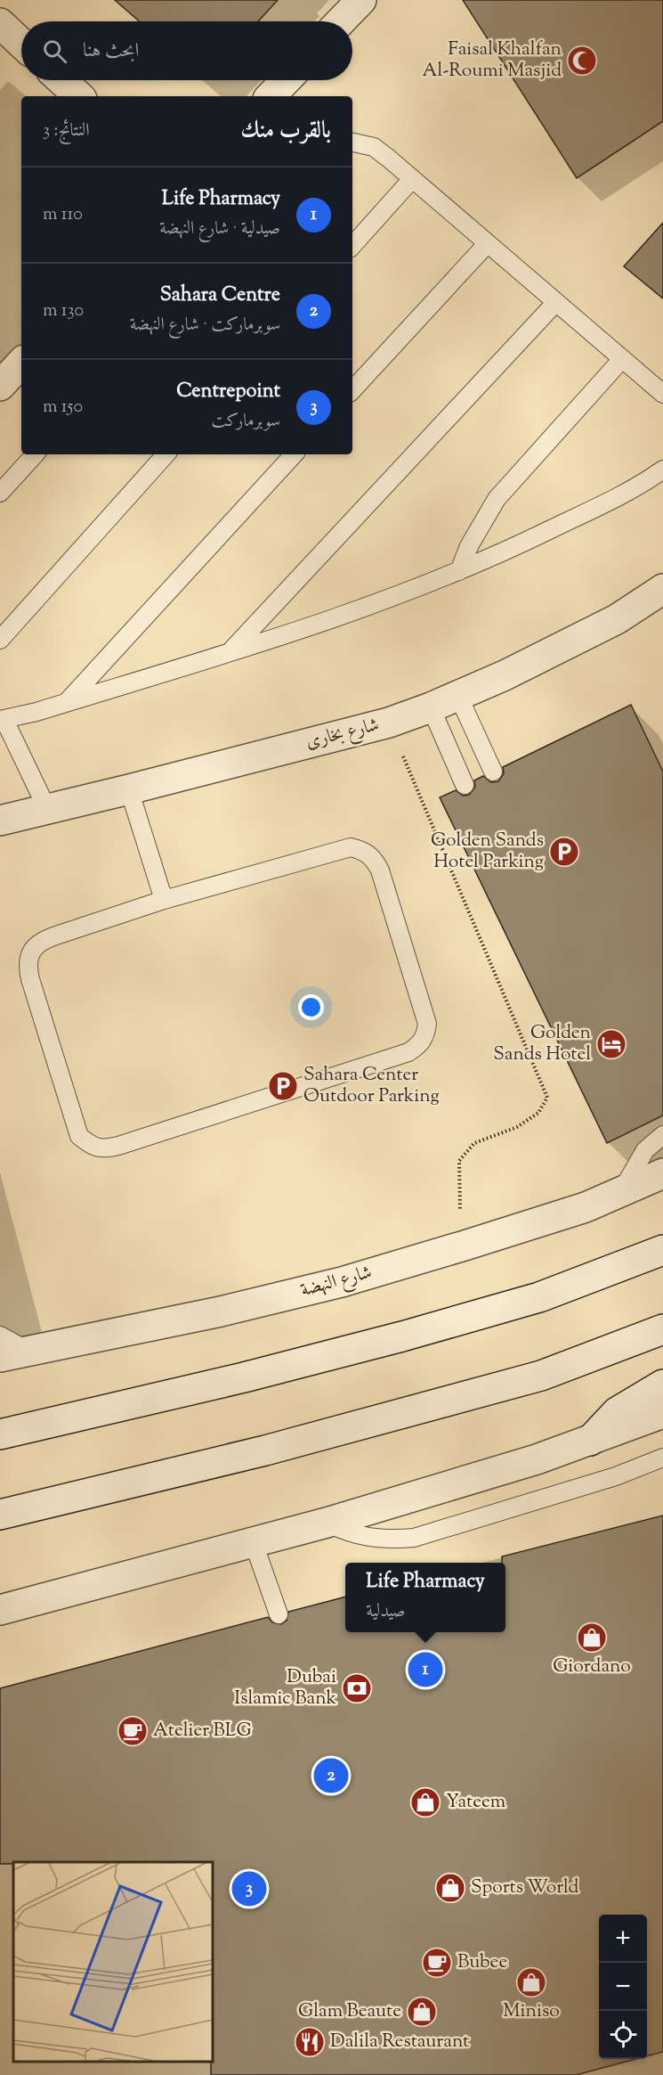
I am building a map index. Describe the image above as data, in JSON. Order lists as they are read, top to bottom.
{
  "streets": {
    "street": ["شارع بخارى", "شارع النهضة"]
  },
  "places": {
    "mosque": ["Faisal Khalfan Al-Roumi Masjid"],
    "parking": ["Golden Sands Hotel Parking", "Sahara Center Outdoor Parking"],
    "hotel": ["Golden Sands Hotel"],
    "shop": [
      "Giordano",
      "Yateem",
      "Sports World",
      "Miniso",
      "Glam Beaute"
    ],
    "bank": ["Dubai Islamic Bank"],
    "cafe": ["Atelier BLG", "Bubee"],
    "restaurant": ["Dalila Restaurant"]
  },
  "page": {
    "search": "ابحث هنا",
    "heading": ["بالقرب منك", "النتائج: 3"],
    "list": [
      {
        "mark": "1",
        "name": "Life Pharmacy",
        "note": "صيدلية · شارع النهضة",
        "value": "110 m"
      },
      {
        "mark": "2",
        "name": "Sahara Centre",
        "note": "سوبرماركت · شارع النهضة",
        "value": "130 m"
      },
      {
        "mark": "3",
        "name": "Centrepoint",
        "note": "سوبرماركت",
        "value": "150 m"
      }
    ],
    "popup": ["Life Pharmacy", "صيدلية"],
    "pins": ["1", "2", "3"],
    "map_buttons": ["+", "−"]
  }
}
